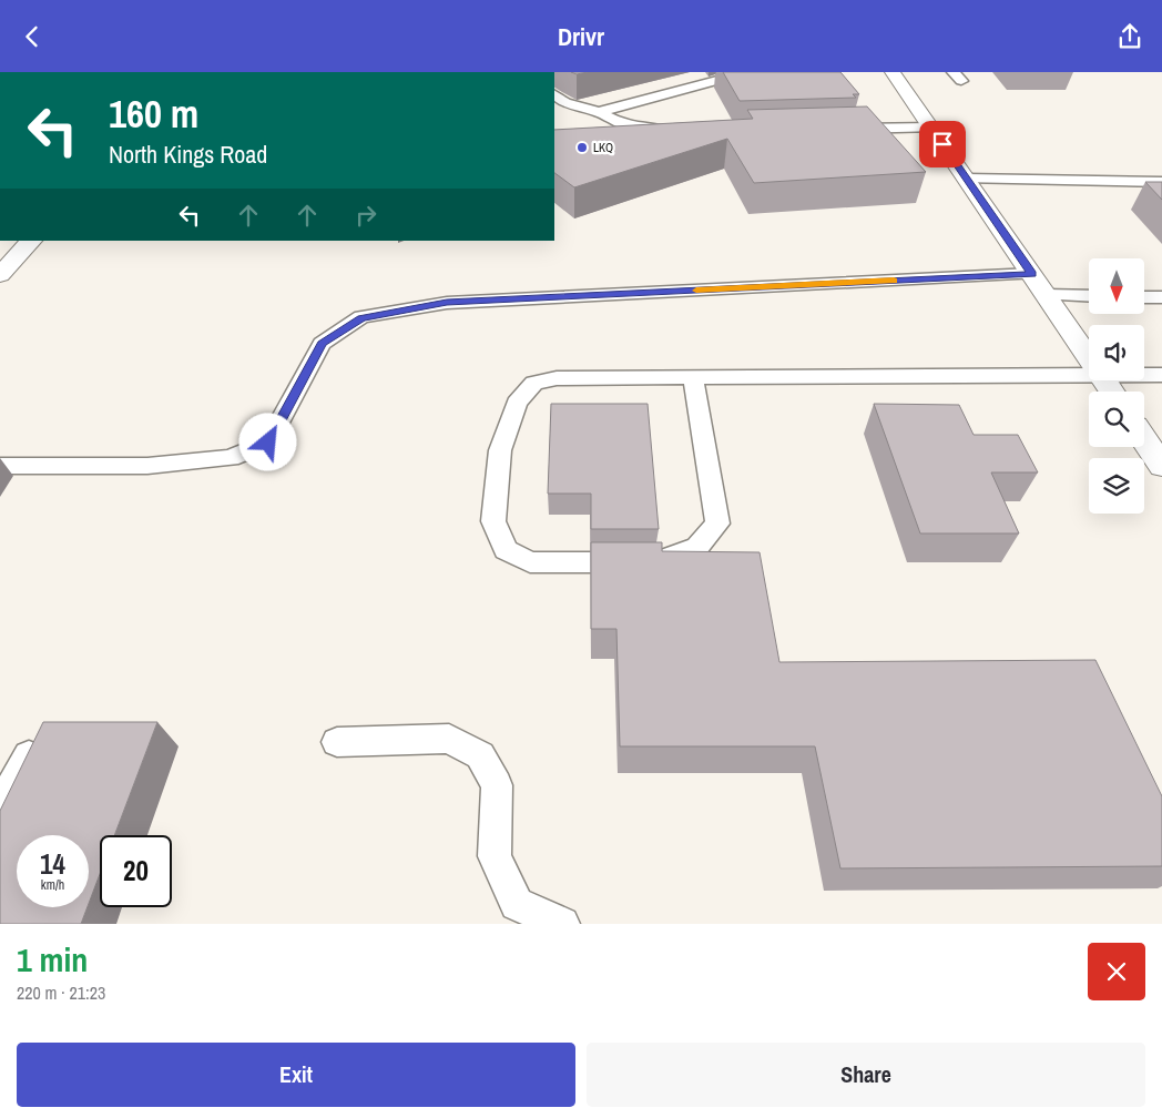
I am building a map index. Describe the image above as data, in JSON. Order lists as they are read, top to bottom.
{
  "places": ["LKQ"],
  "north": "bottom",
  "page": {
    "header": "Drivr",
    "turn": ["160 m", "North Kings Road"],
    "speed": "14 km/h",
    "limit": "20",
    "heading": ["1 min", "220 m · 21:23"],
    "buttons": ["Exit", "Share"]
  }
}
